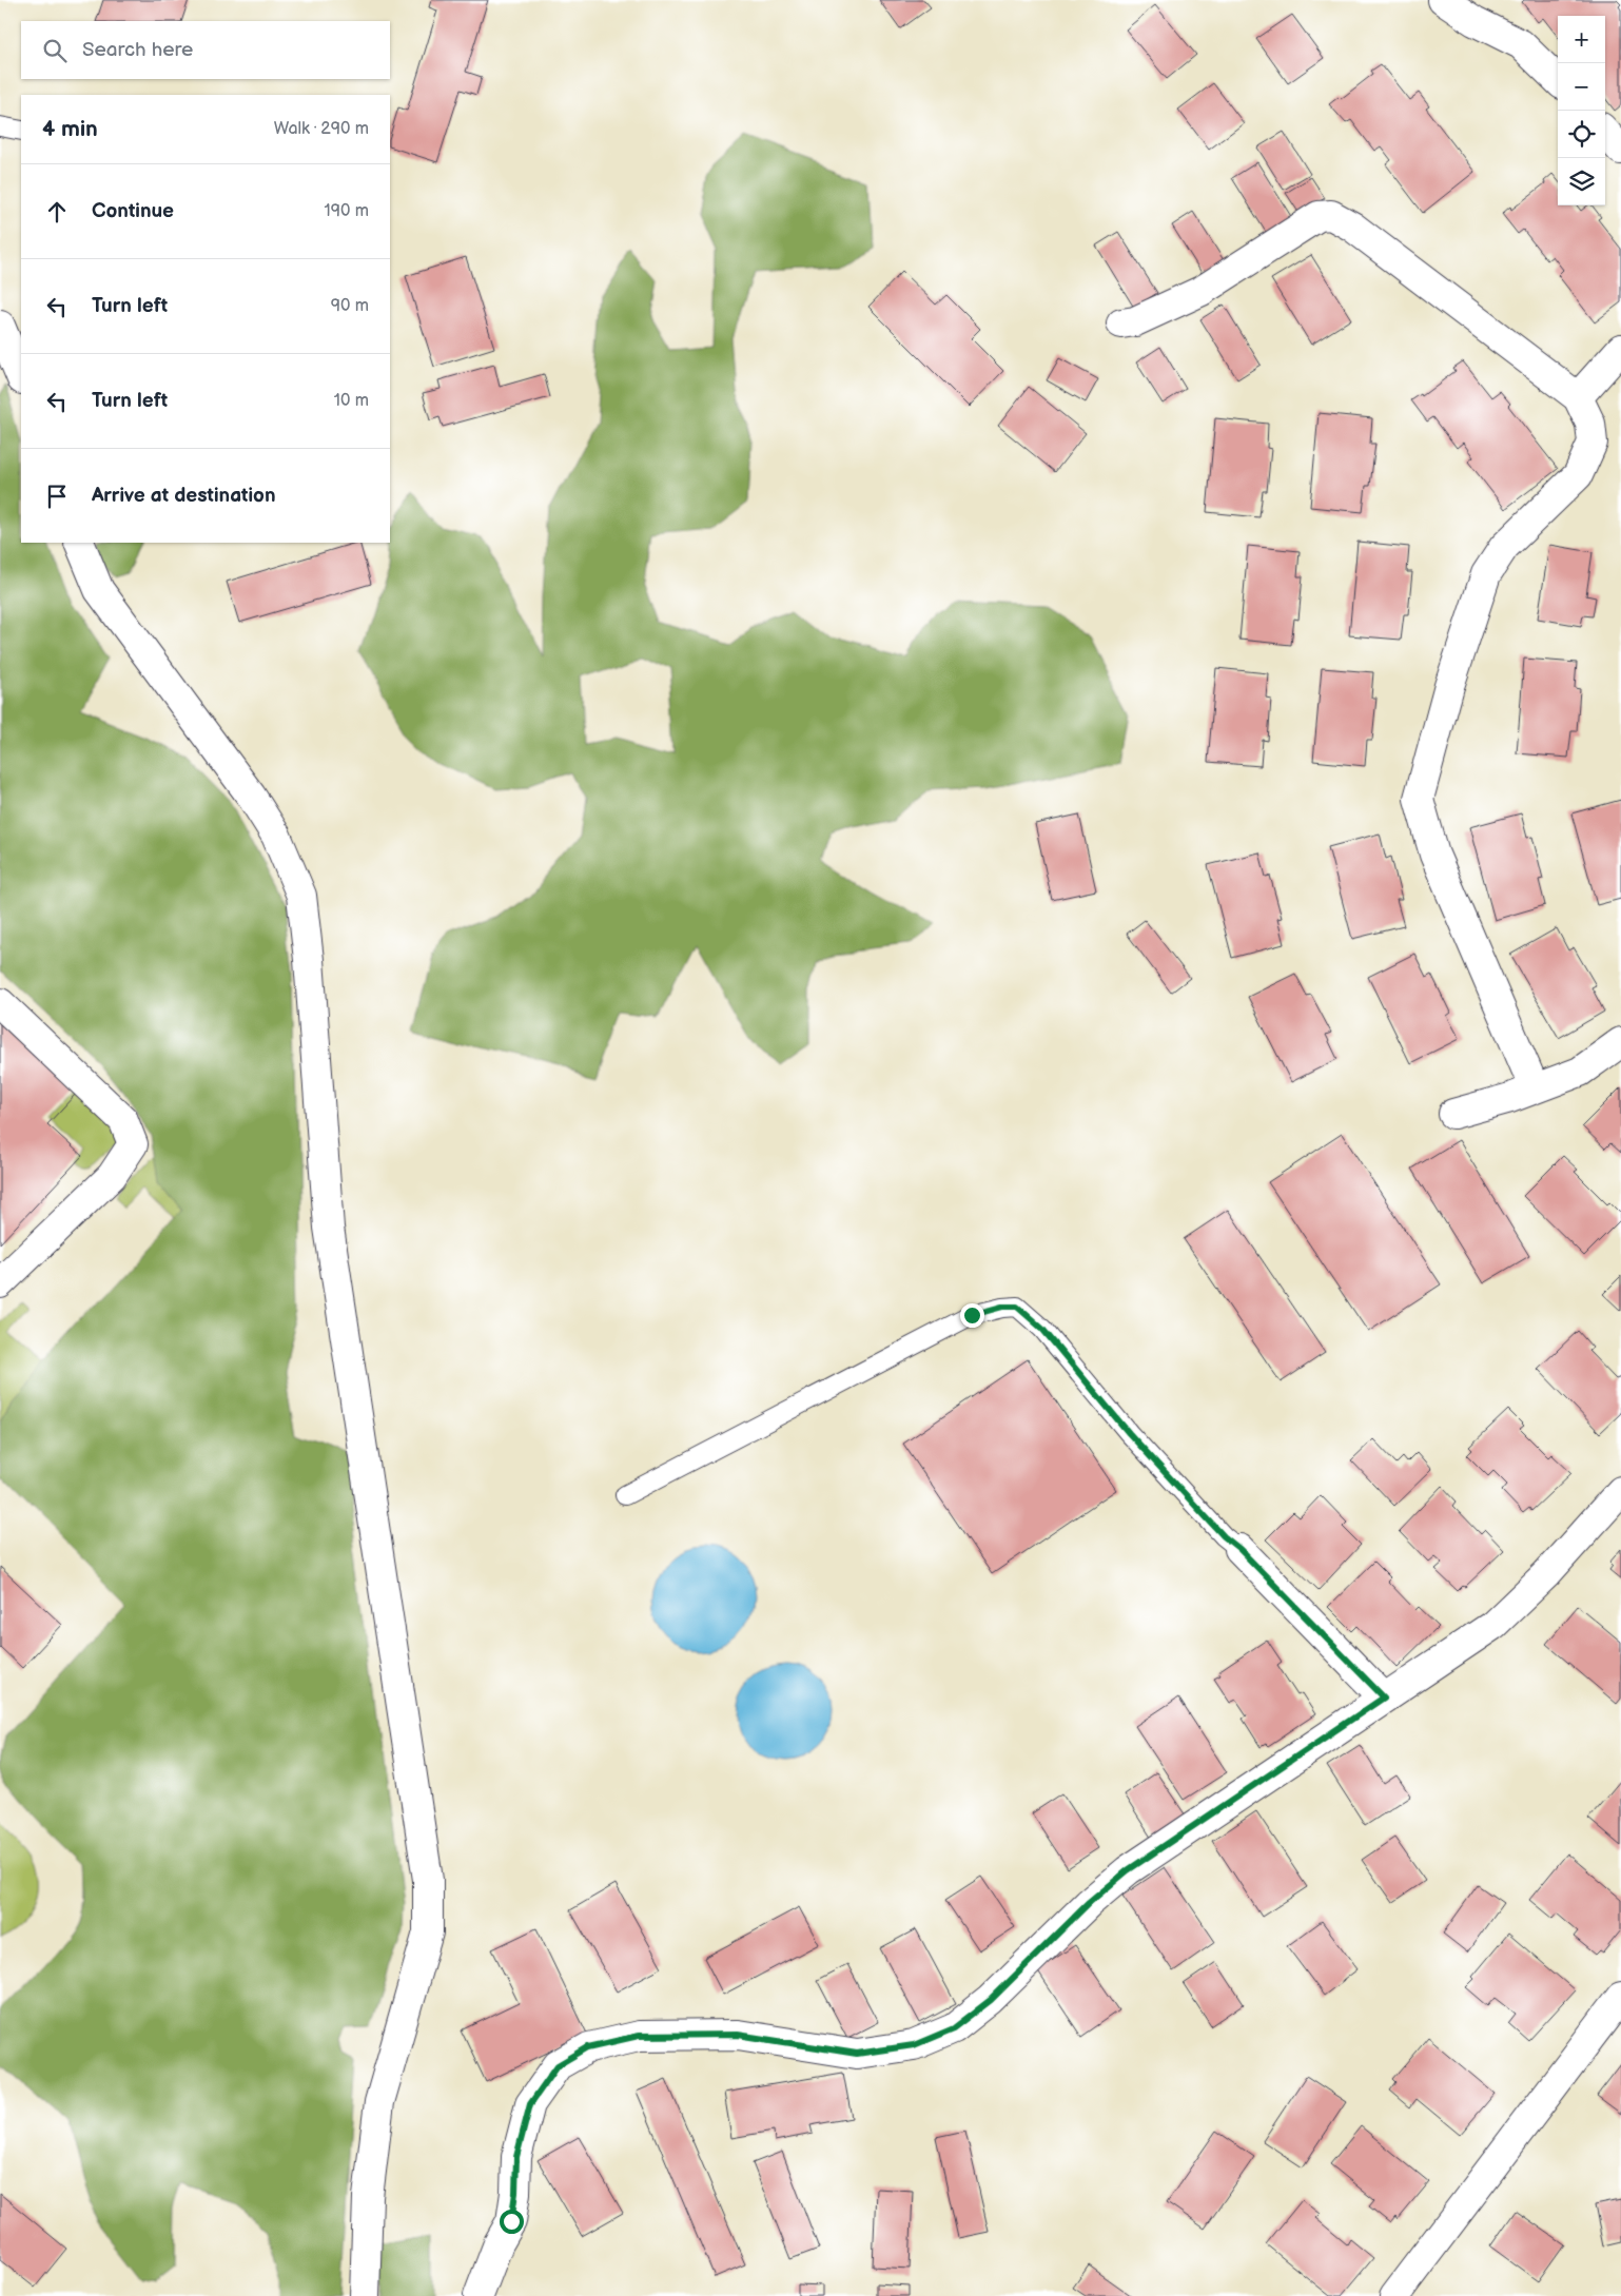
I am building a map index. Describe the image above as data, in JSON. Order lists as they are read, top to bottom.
{
  "page": {
    "map_buttons": ["+", "−"],
    "search": "Search here",
    "heading": ["4 min", "Walk · 290 m"],
    "list": [
      ["Continue", "190 m"],
      ["Turn left", "90 m"],
      ["Turn left", "10 m"],
      "Arrive at destination"
    ]
  }
}
